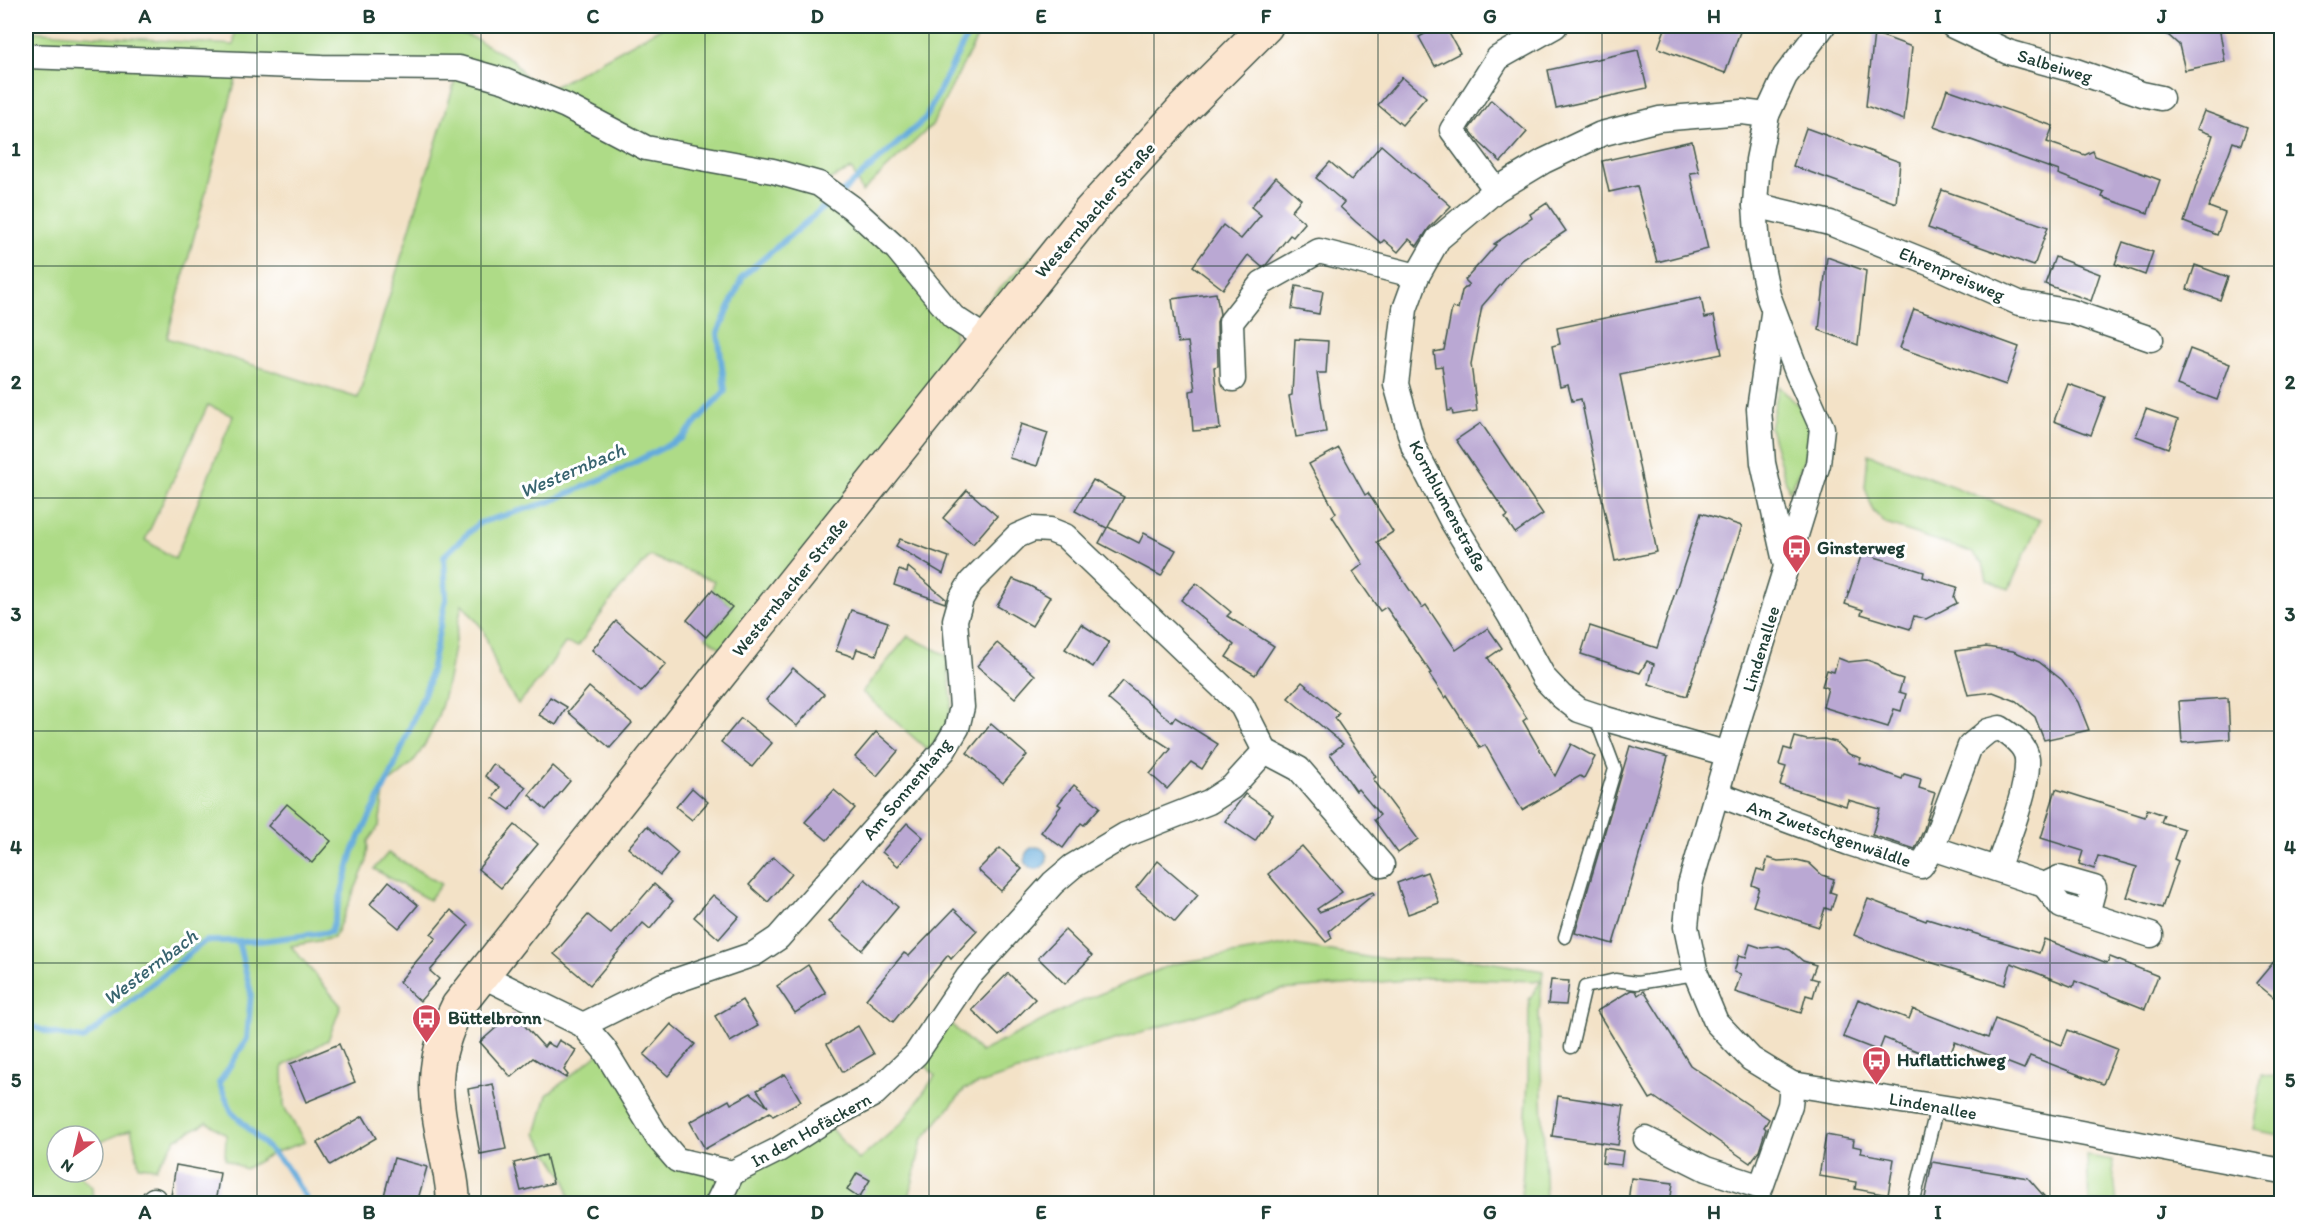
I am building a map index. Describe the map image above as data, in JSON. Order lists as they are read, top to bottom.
{
  "streets": {
    "street": [
      "Salbeiweg",
      "Westernbacher Straße",
      "Ehrenpreisweg",
      "Kornblumenstraße",
      "Lindenallee",
      "Am Sonnenhang",
      "Am Zwetschgenwäldle",
      "In den Hofäckern"
    ]
  },
  "crossings": [
    ["Westernbacher Straße", "In den Hofäckern"],
    ["Ehrenpreisweg", "Lindenallee"],
    ["Kornblumenstraße", "Lindenallee"],
    ["Lindenallee", "Am Zwetschgenwäldle"],
    ["Am Sonnenhang", "In den Hofäckern"]
  ],
  "water": ["Westernbach"],
  "places": {
    "bus stop": ["Ginsterweg", "Büttelbronn", "Huflattichweg"]
  },
  "north": "bottom left",
  "grid": {
    "columns": [
      "A",
      "B",
      "C",
      "D",
      "E",
      "F",
      "G",
      "H",
      "I",
      "J"
    ],
    "rows": [
      "1",
      "2",
      "3",
      "4",
      "5"
    ]
  }
}
